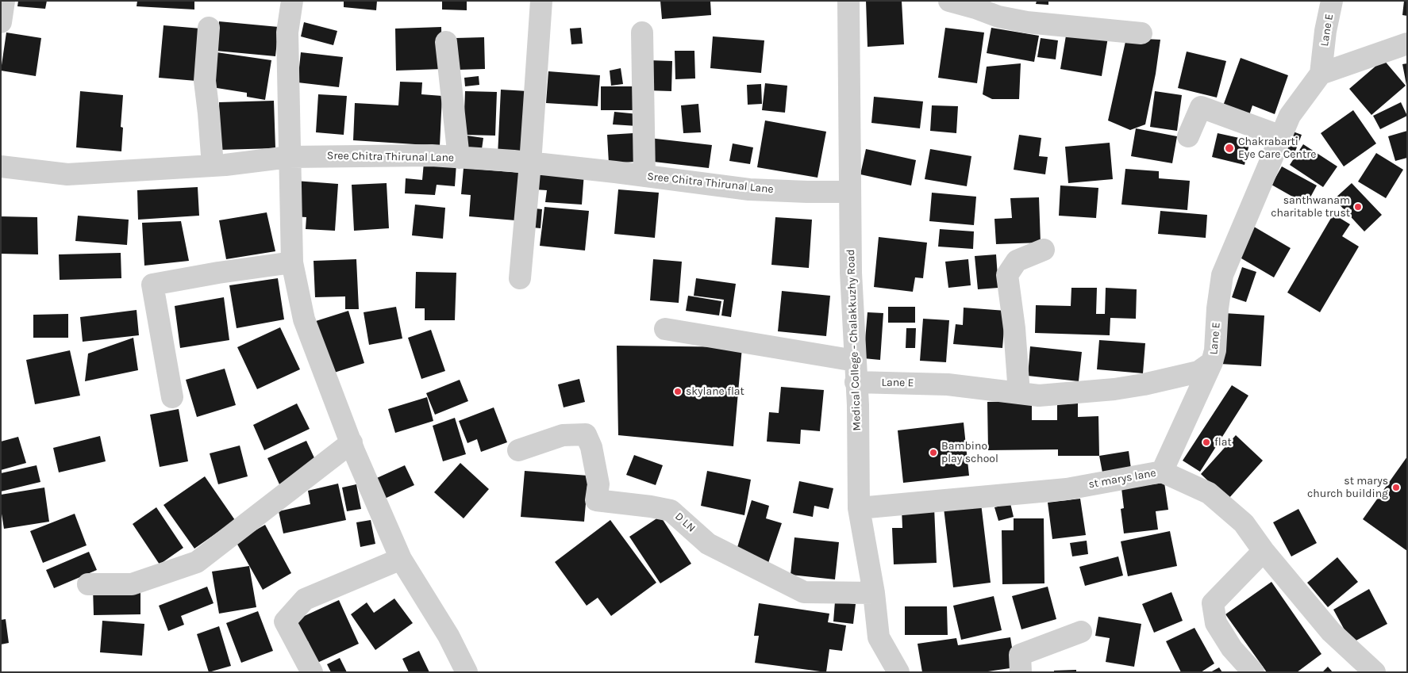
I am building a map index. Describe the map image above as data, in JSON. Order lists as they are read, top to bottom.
{
  "streets": {
    "street": [
      "Lane E",
      "Sree Chitra Thirunal Lane",
      "Medical College - Chalakkuzhy Road",
      "st marys lane",
      "D LN"
    ]
  },
  "crossings": [
    ["Lane E", "Medical College - Chalakkuzhy Road"],
    ["Sree Chitra Thirunal Lane", "Medical College - Chalakkuzhy Road"],
    ["Medical College - Chalakkuzhy Road", "st marys lane"],
    ["Medical College - Chalakkuzhy Road", "D LN"]
  ],
  "places": [
    "Chakrabarti Eye Care Centre",
    "santhwanam charitable trust",
    "skylane flat",
    "flat",
    "Bambino play school",
    "st marys church building"
  ]
}
